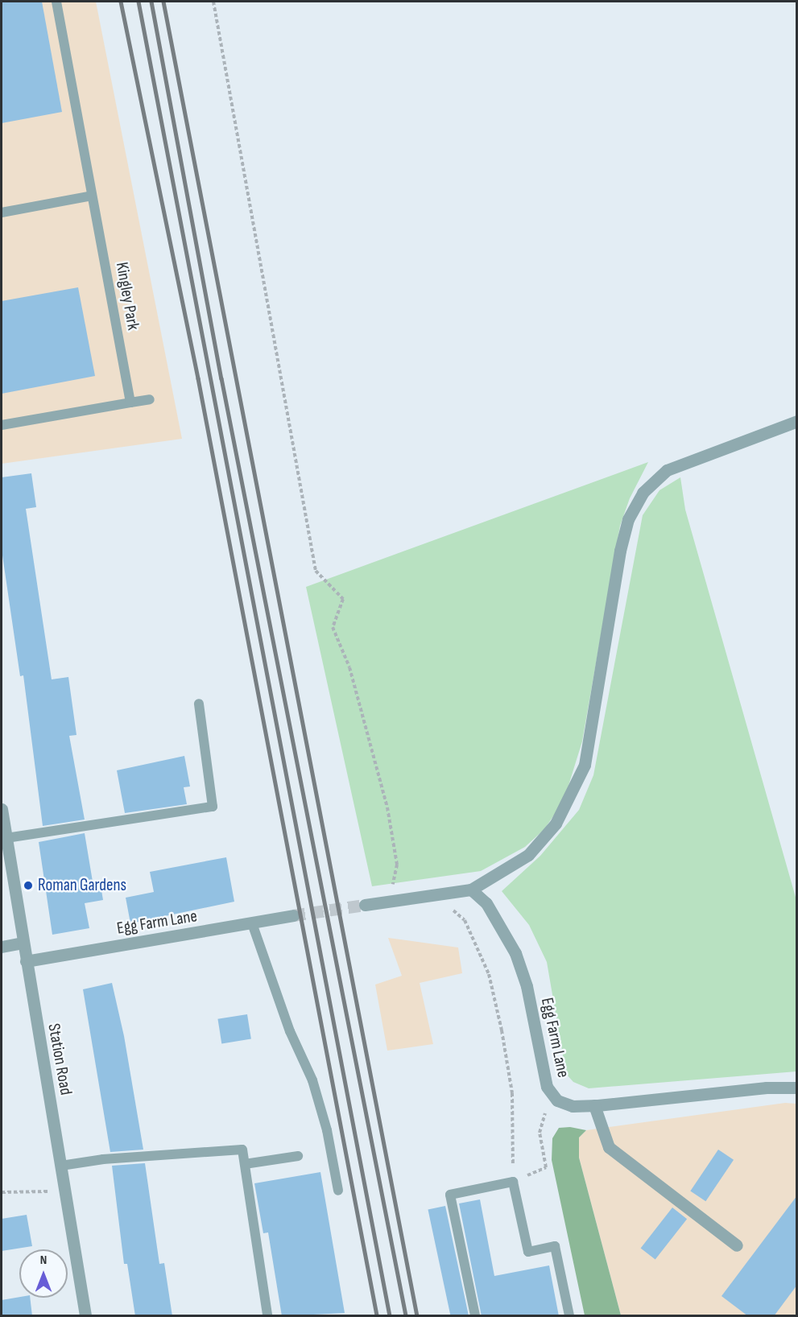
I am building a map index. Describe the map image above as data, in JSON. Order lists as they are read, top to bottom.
{
  "streets": {
    "street": ["Egg Farm Lane", "Station Road"],
    "lane": ["Kingley Park"]
  },
  "crossings": [
    ["Egg Farm Lane", "Station Road"]
  ],
  "places": ["Roman Gardens"],
  "north": "top"
}
